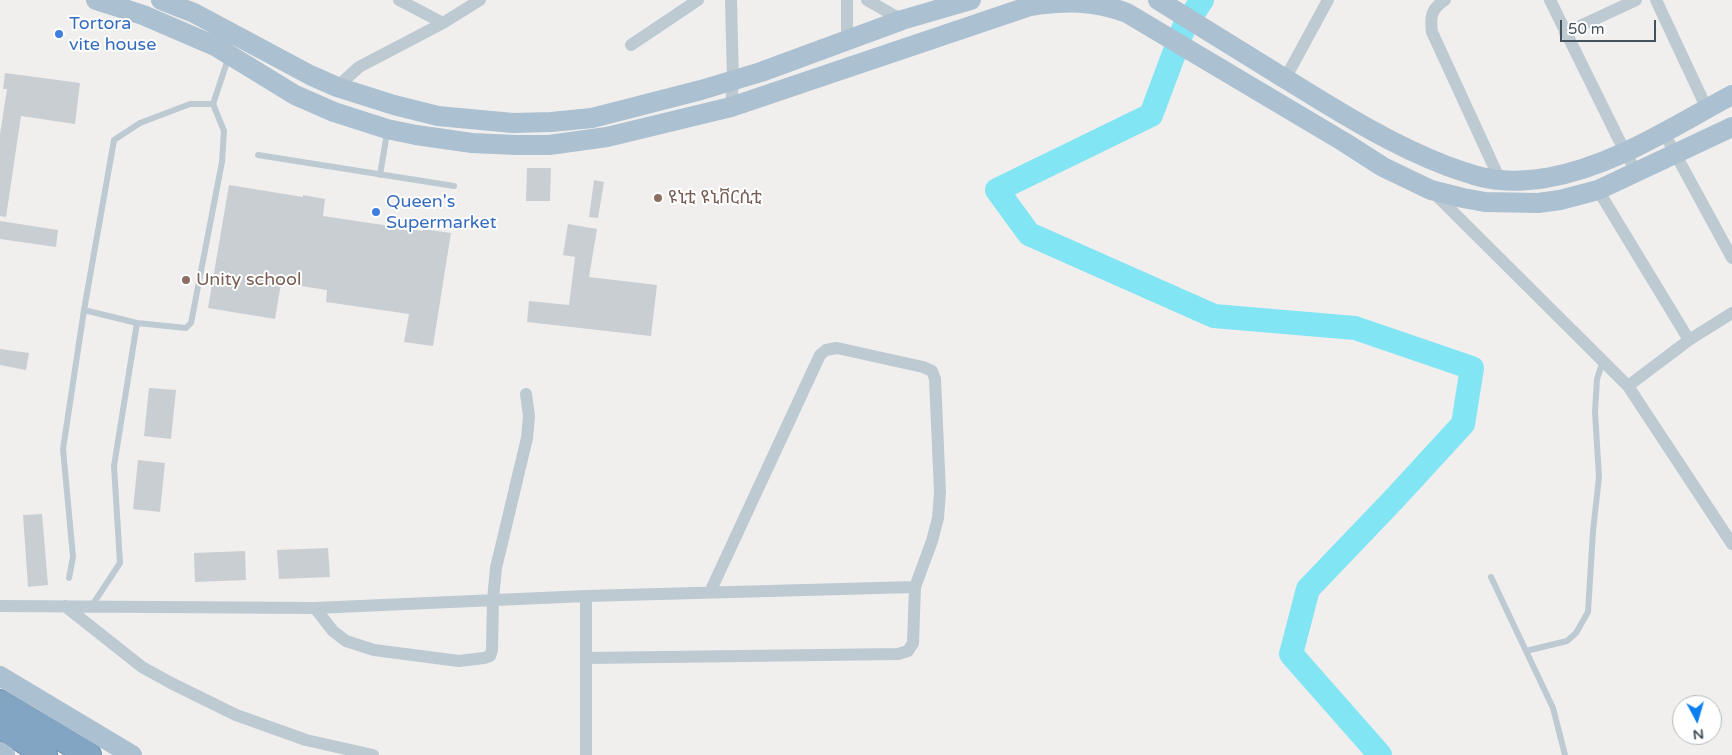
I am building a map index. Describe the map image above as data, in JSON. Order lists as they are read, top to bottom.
{
  "places": [
    "Tortora vite house",
    "ዩኒቲ ዩኒቨርሲቲ",
    "Queen's Supermarket",
    "Unity school"
  ],
  "scale_bar": "50 m",
  "north": "bottom"
}
